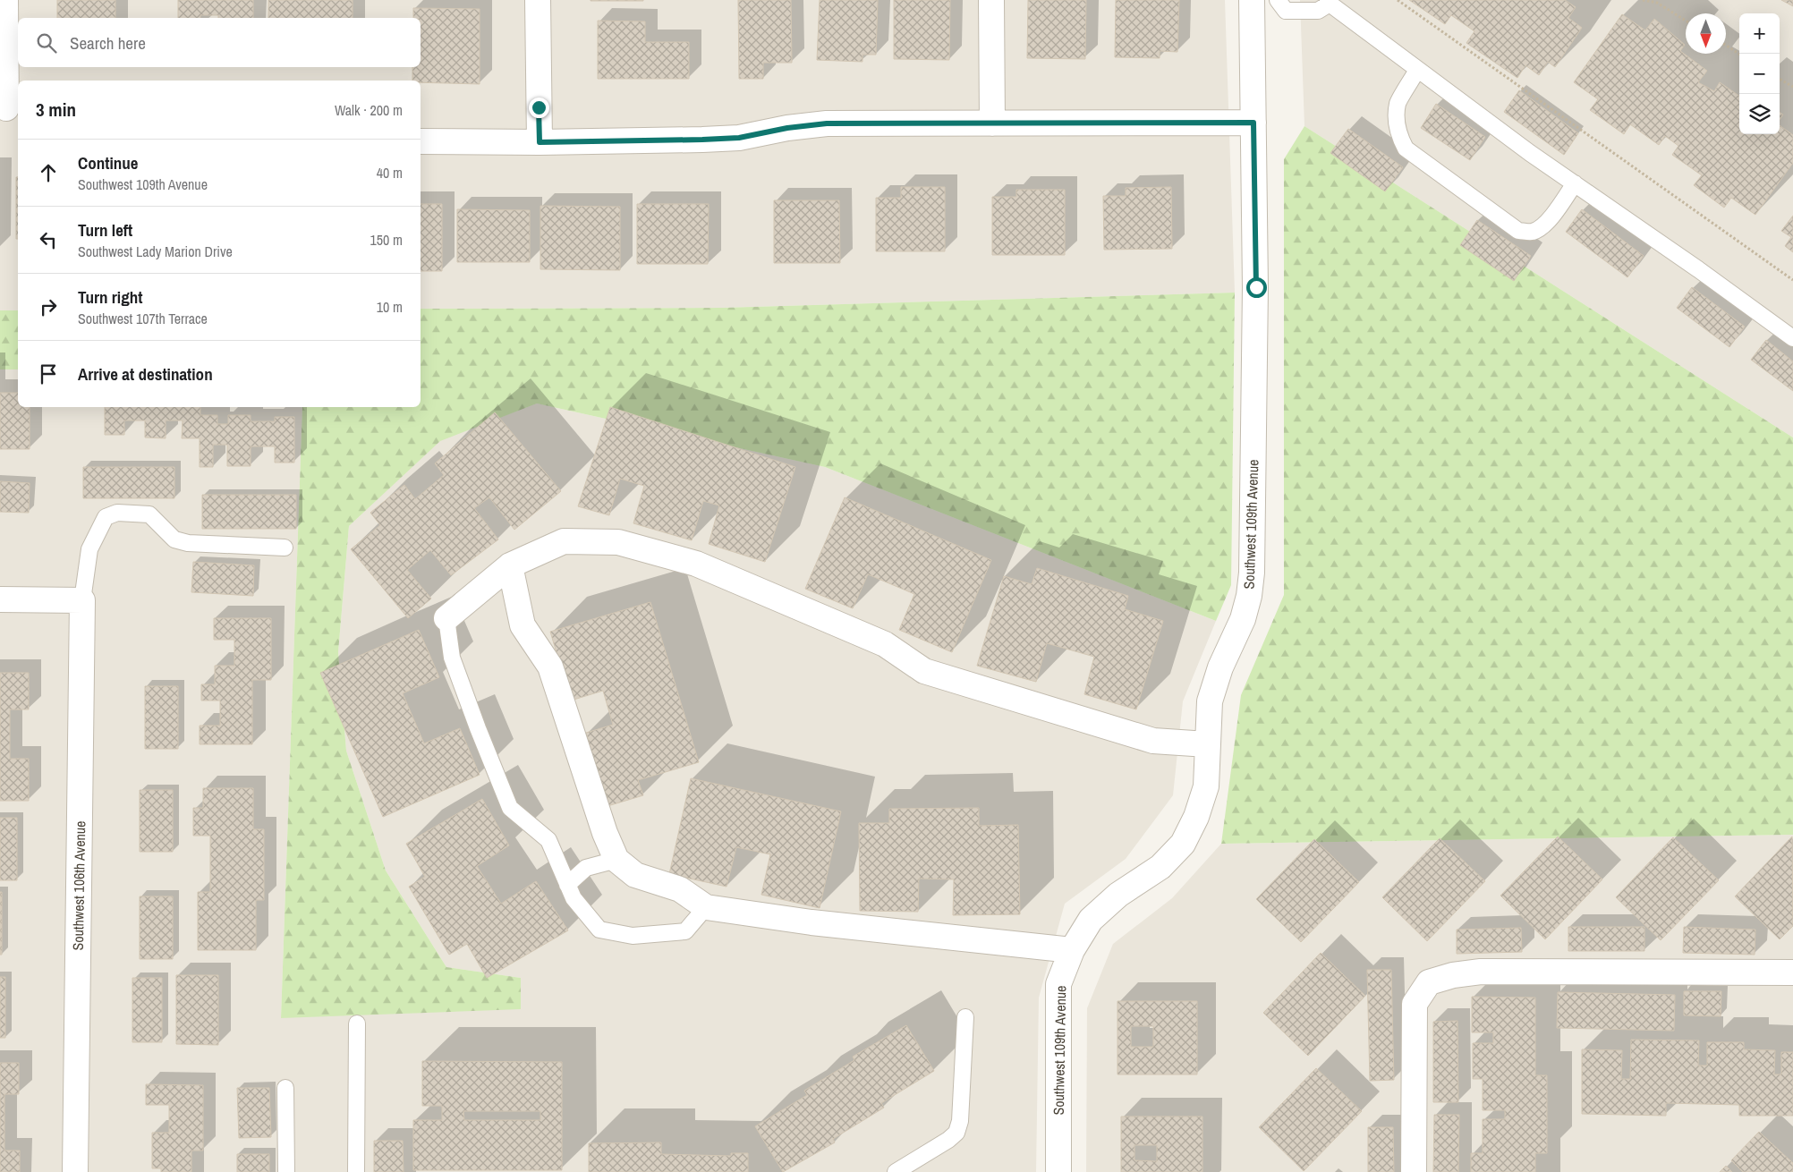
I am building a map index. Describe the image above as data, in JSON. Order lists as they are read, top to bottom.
{
  "streets": {
    "street": ["Southwest 109th Avenue", "Southwest 106th Avenue"]
  },
  "north": "bottom",
  "page": {
    "map_buttons": ["+", "−"],
    "search": "Search here",
    "heading": ["3 min", "Walk · 200 m"],
    "list": [
      ["Continue", "Southwest 109th Avenue", "40 m"],
      ["Turn left", "Southwest Lady Marion Drive", "150 m"],
      ["Turn right", "Southwest 107th Terrace", "10 m"],
      "Arrive at destination"
    ]
  }
}
